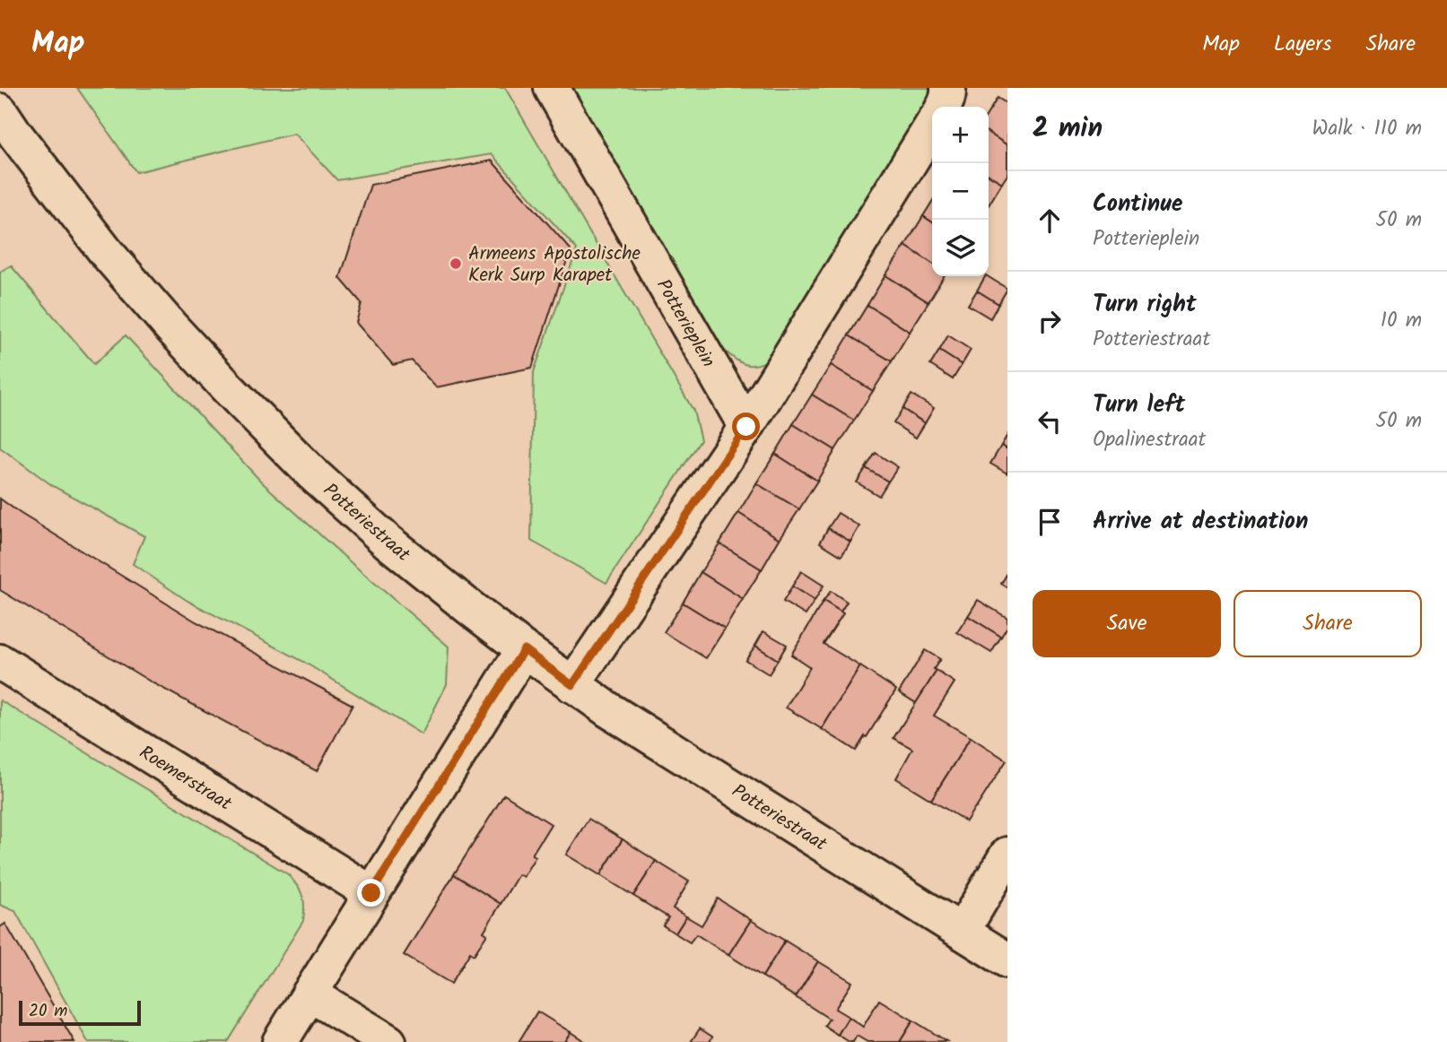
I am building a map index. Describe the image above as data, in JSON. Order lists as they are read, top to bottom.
{
  "streets": {
    "street": ["Potterieplein", "Potteriestraat", "Roemerstraat"]
  },
  "places": ["Armeens Apostolische Kerk Surp Karapet"],
  "scale_bar": "20 m",
  "page": {
    "header": "Map",
    "nav": ["Map", "Layers", "Share"],
    "heading": ["2 min", "Walk · 110 m"],
    "map_buttons": ["+", "−"],
    "list": [
      ["Continue", "Potterieplein", "50 m"],
      ["Turn right", "Potteriestraat", "10 m"],
      ["Turn left", "Opalinestraat", "50 m"],
      "Arrive at destination"
    ],
    "buttons": ["Save", "Share"],
    "scale": "20 m"
  }
}
